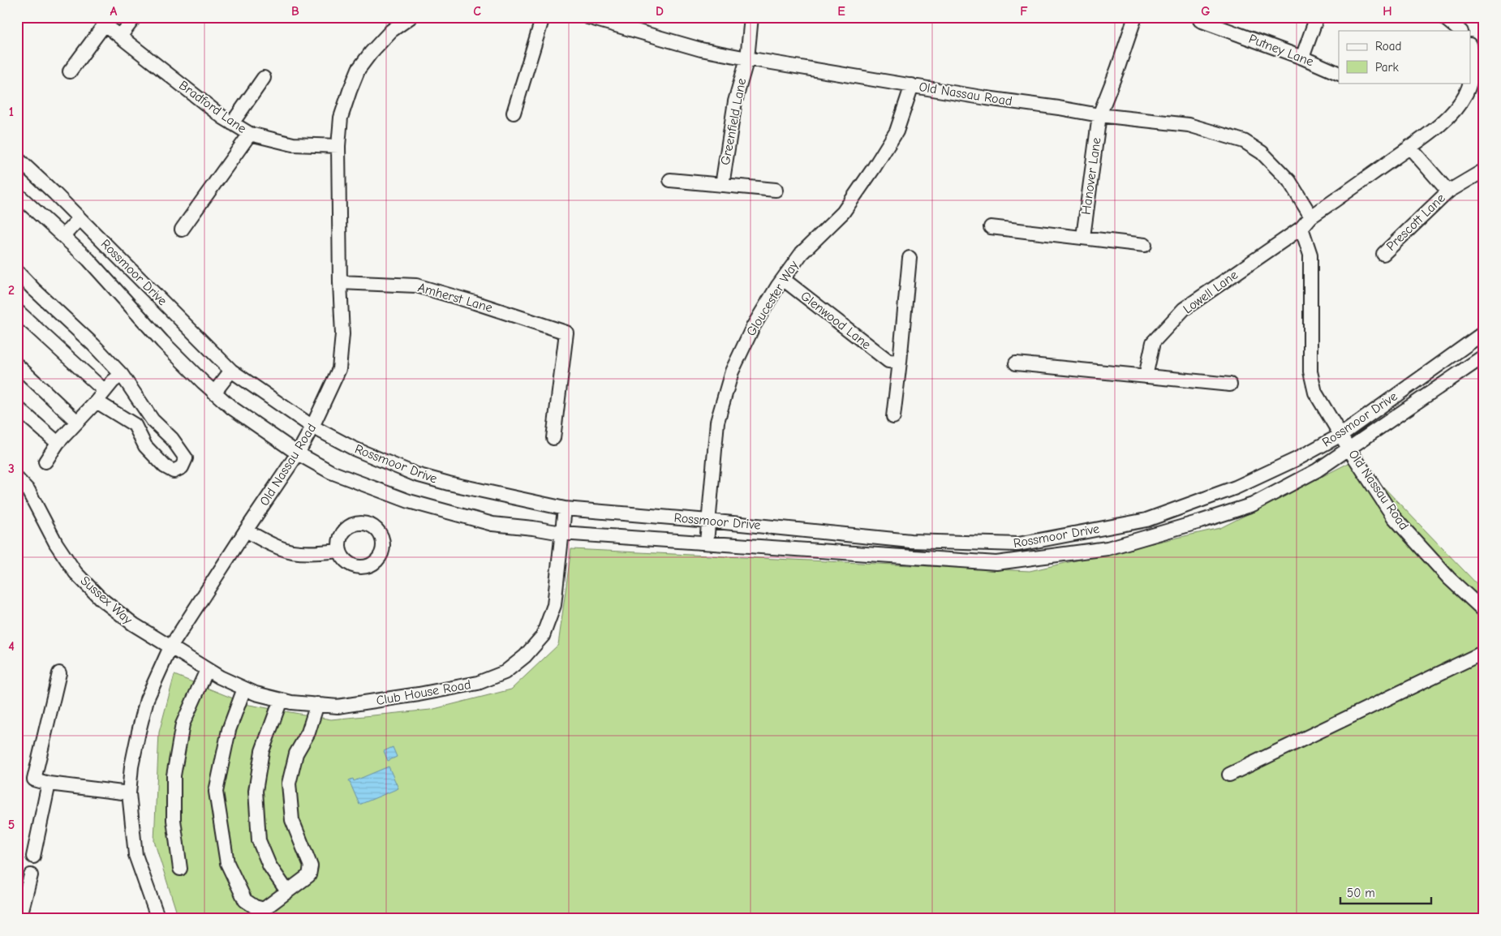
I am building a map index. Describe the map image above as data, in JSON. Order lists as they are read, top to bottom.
{
  "streets": {
    "street": [
      "Putney Lane",
      "Old Nassau Road",
      "Bradford Lane",
      "Greenfield Lane",
      "Hanover Lane",
      "Prescott Lane",
      "Rossmoor Drive",
      "Lowell Lane",
      "Amherst Lane",
      "Gloucester Way",
      "Glenwood Lane",
      "Sussex Way",
      "Club House Road"
    ]
  },
  "crossings": [
    ["Old Nassau Road", "Bradford Lane"],
    ["Old Nassau Road", "Greenfield Lane"],
    ["Old Nassau Road", "Hanover Lane"],
    ["Old Nassau Road", "Rossmoor Drive"],
    ["Old Nassau Road", "Lowell Lane"],
    ["Old Nassau Road", "Amherst Lane"],
    ["Old Nassau Road", "Gloucester Way"],
    ["Old Nassau Road", "Sussex Way"],
    ["Old Nassau Road", "Club House Road"],
    ["Rossmoor Drive", "Gloucester Way"],
    ["Rossmoor Drive", "Club House Road"],
    ["Gloucester Way", "Glenwood Lane"],
    ["Sussex Way", "Club House Road"]
  ],
  "legend": ["Road", "Park"],
  "scale_bar": "50 m",
  "grid": {
    "columns": [
      "A",
      "B",
      "C",
      "D",
      "E",
      "F",
      "G",
      "H"
    ],
    "rows": [
      "1",
      "2",
      "3",
      "4",
      "5"
    ]
  }
}
